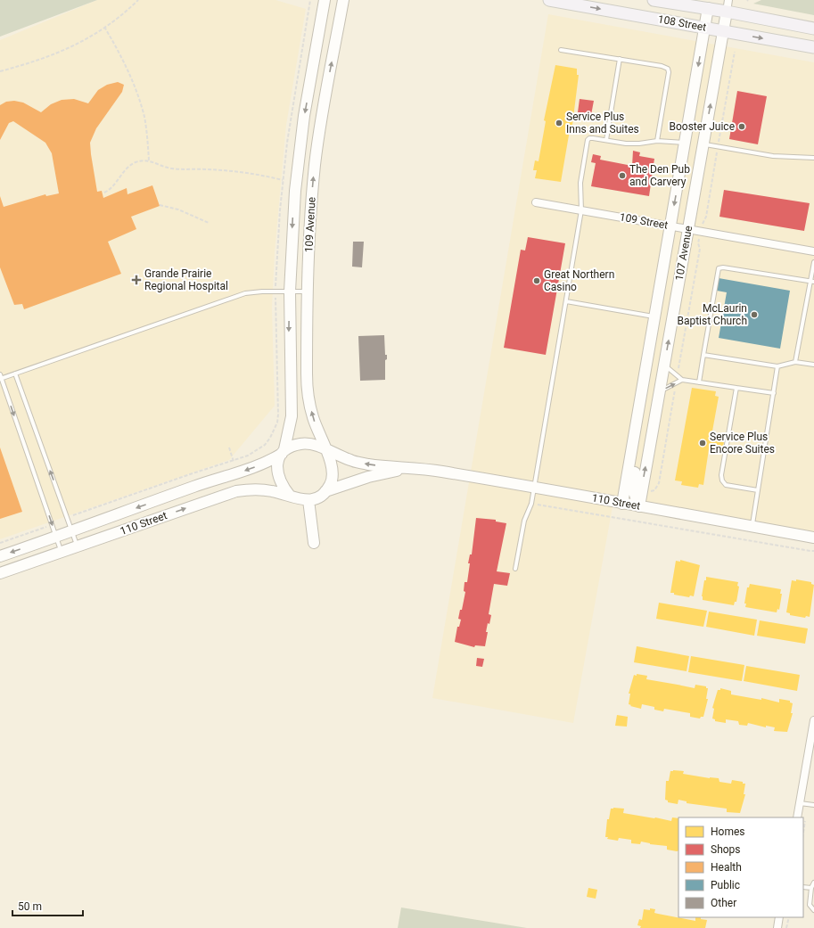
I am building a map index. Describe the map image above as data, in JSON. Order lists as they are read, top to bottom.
{
  "streets": {
    "main road": ["108 Street"],
    "street": [
      "109 Street",
      "109 Avenue",
      "107 Avenue",
      "110 Street"
    ]
  },
  "crossings": [
    ["108 Street", "107 Avenue"],
    ["109 Street", "107 Avenue"],
    ["109 Avenue", "110 Street"],
    ["107 Avenue", "110 Street"]
  ],
  "places": {
    "other": [
      "Service Plus Inns and Suites",
      "Booster Juice",
      "The Den Pub and Carvery",
      "Great Northern Casino",
      "McLaurin Baptist Church",
      "Service Plus Encore Suites"
    ],
    "health": ["Grande Prairie Regional Hospital"]
  },
  "legend": [
    "Homes",
    "Shops",
    "Health",
    "Public",
    "Other"
  ],
  "scale_bar": "50 m"
}
